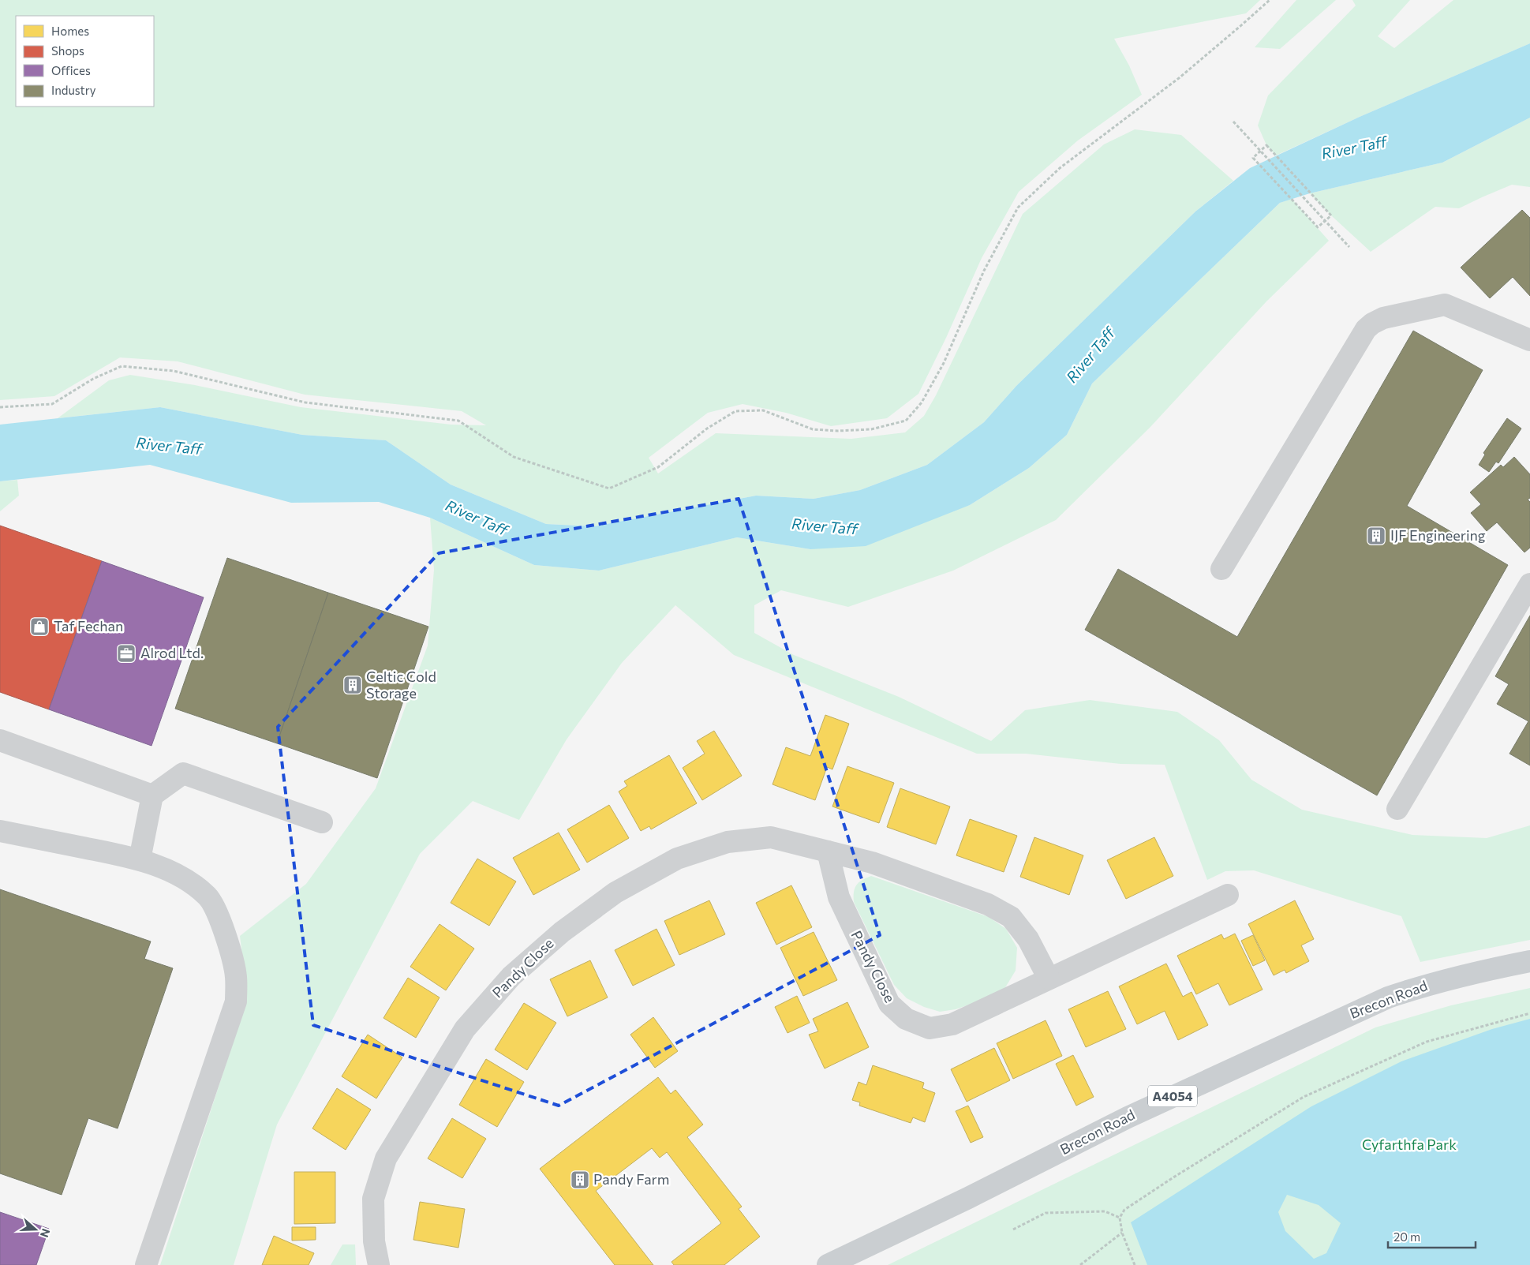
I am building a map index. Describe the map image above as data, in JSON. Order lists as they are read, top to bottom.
{
  "streets": {
    "main road": ["Brecon Road", "A4054"],
    "street": ["Pandy Close"]
  },
  "water": ["River Taff"],
  "parks": ["Cyfarthfa Park"],
  "places": {
    "building": ["IJF Engineering", "Celtic Cold Storage", "Pandy Farm"],
    "shop": ["Taf Fechan"],
    "office": ["Alrod Ltd."]
  },
  "legend": [
    "Homes",
    "Shops",
    "Offices",
    "Industry"
  ],
  "scale_bar": "20 m",
  "north": "right"
}
